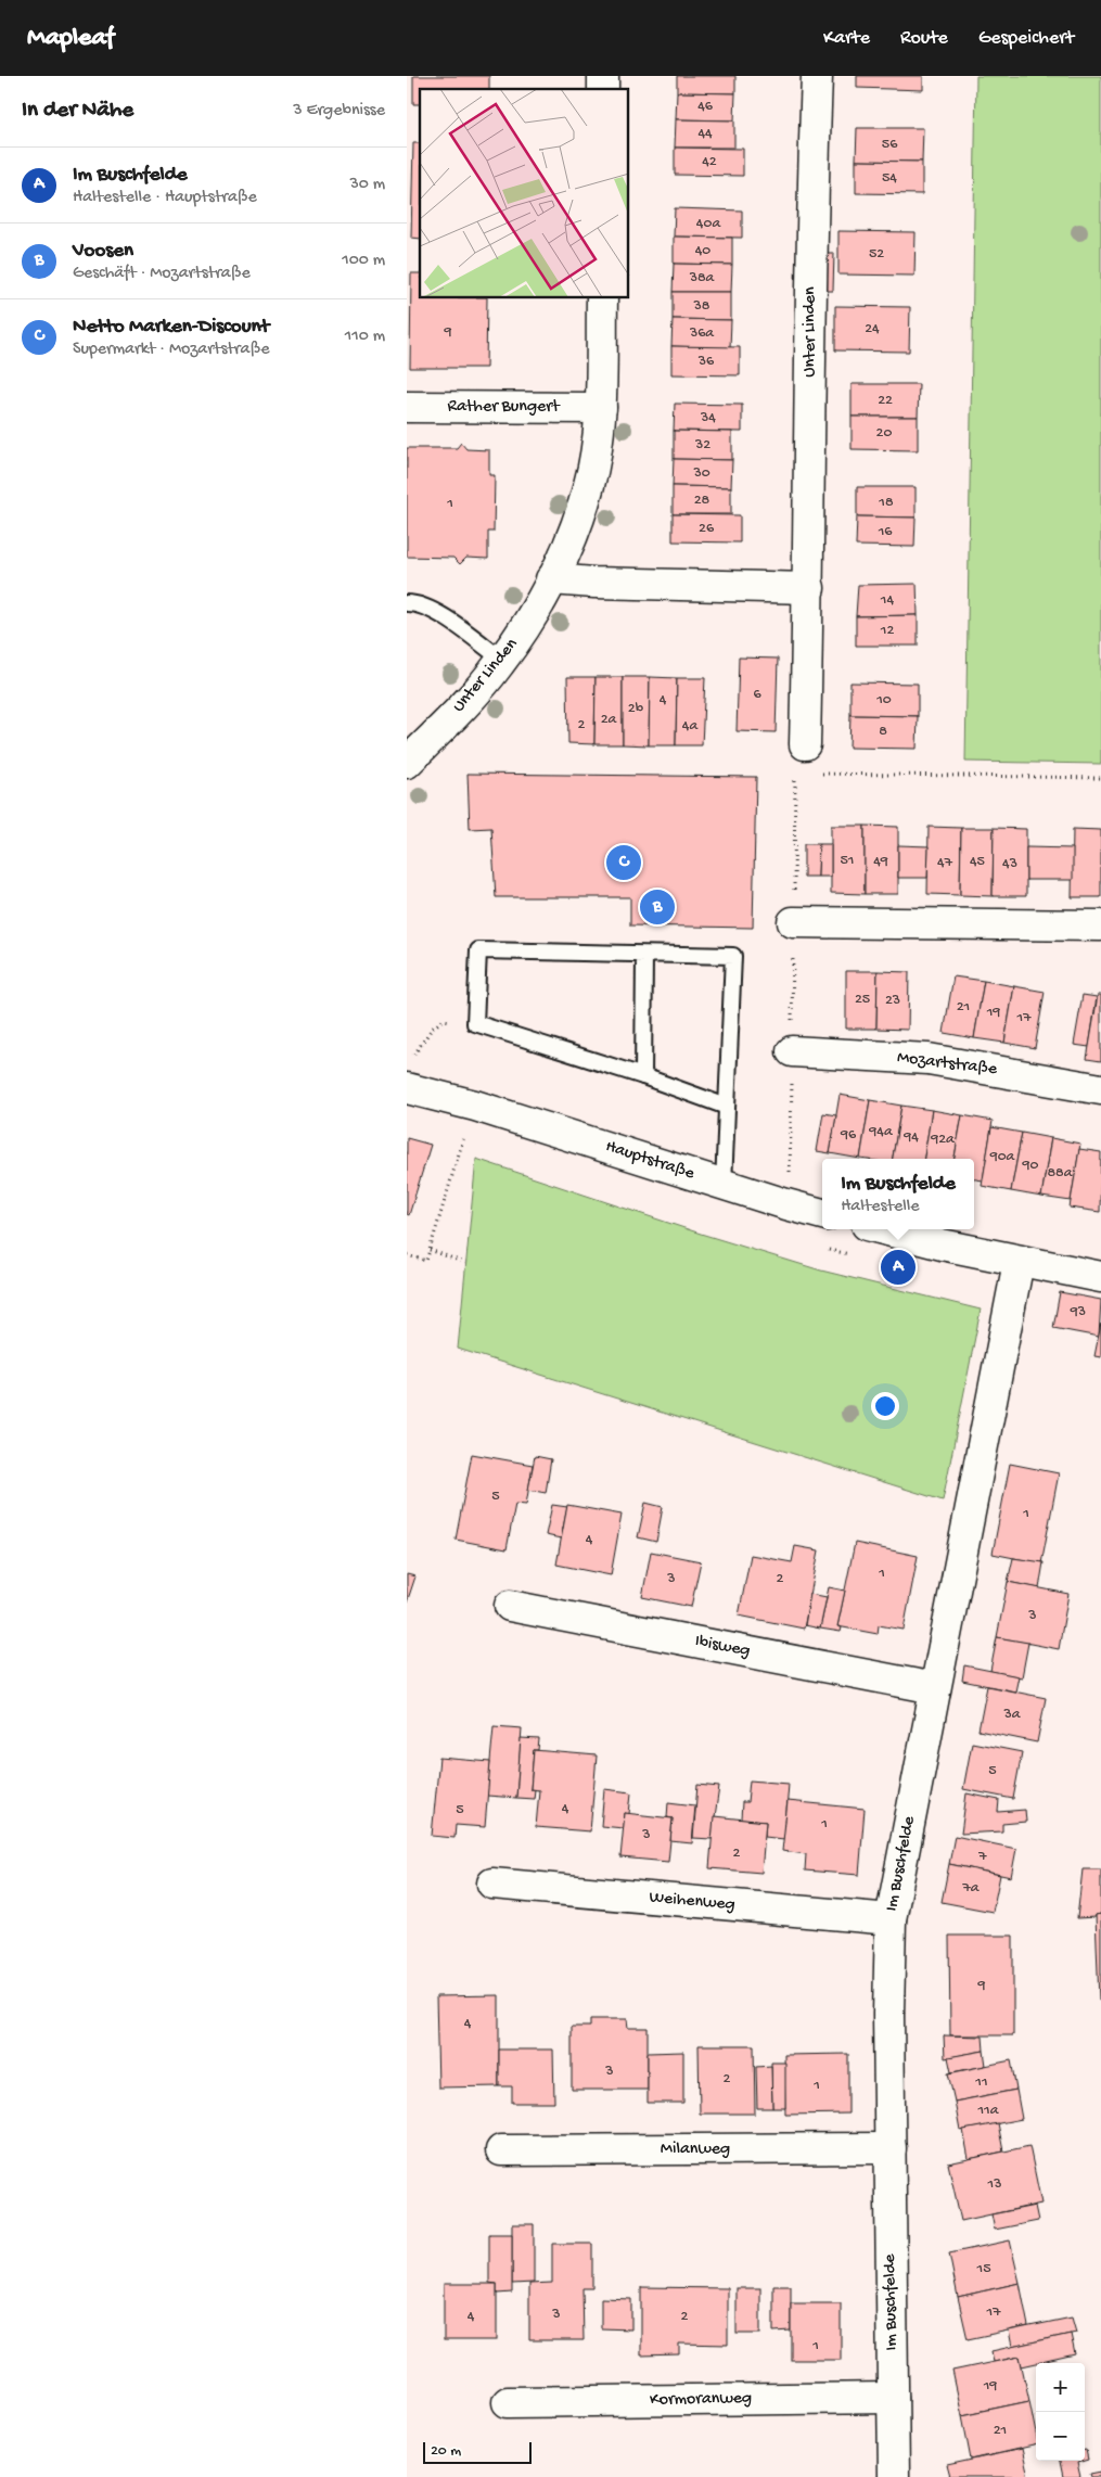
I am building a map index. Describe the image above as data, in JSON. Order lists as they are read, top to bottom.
{
  "streets": {
    "street": [
      "Unter Linden",
      "Rather Bungert",
      "Mozartstraße",
      "Hauptstraße",
      "Ibisweg",
      "Im Buschfelde",
      "Weihenweg",
      "Milanweg",
      "Kormoranweg"
    ]
  },
  "crossings": [
    ["Unter Linden", "Rather Bungert"],
    ["Ibisweg", "Im Buschfelde"],
    ["Im Buschfelde", "Weihenweg"],
    ["Im Buschfelde", "Milanweg"],
    ["Im Buschfelde", "Kormoranweg"]
  ],
  "house_numbers": [
    "46",
    "44",
    "56",
    "42",
    "54",
    "40a",
    "40",
    "52",
    "38a",
    "38",
    "24",
    "9",
    "36a",
    "36",
    "22",
    "34",
    "20",
    "32",
    "30",
    "28",
    "18",
    "1",
    "26",
    "16",
    "14",
    "12",
    "6",
    "4",
    "10",
    "2b",
    "2a",
    "2",
    "4a",
    "8",
    "51",
    "49",
    "45",
    "47",
    "43",
    "25",
    "23",
    "21",
    "19",
    "17",
    "94a",
    "96",
    "94",
    "92a",
    "90a",
    "90",
    "88a",
    "93",
    "5",
    "1",
    "4",
    "1",
    "3",
    "2",
    "3",
    "3a",
    "5",
    "4",
    "5",
    "1",
    "3",
    "2",
    "7",
    "7a",
    "9",
    "4",
    "3",
    "2",
    "11",
    "1",
    "11a",
    "13",
    "15",
    "17",
    "3",
    "4",
    "2",
    "1",
    "19",
    "21"
  ],
  "scale_bar": "20 m",
  "page": {
    "header": "Mapleaf",
    "nav": ["Karte", "Route", "Gespeichert"],
    "heading": ["In der Nähe", "3 Ergebnisse"],
    "list": [
      {
        "mark": "A",
        "name": "Im Buschfelde",
        "note": "Haltestelle · Hauptstraße",
        "value": "30 m"
      },
      {
        "mark": "B",
        "name": "Voosen",
        "note": "Geschäft · Mozartstraße",
        "value": "100 m"
      },
      {
        "mark": "C",
        "name": "Netto Marken-Discount",
        "note": "Supermarkt · Mozartstraße",
        "value": "110 m"
      }
    ],
    "pins": ["C", "B", "A"],
    "popup": ["Im Buschfelde", "Haltestelle"],
    "map_buttons": ["+", "−"],
    "scale": "20 m"
  }
}
